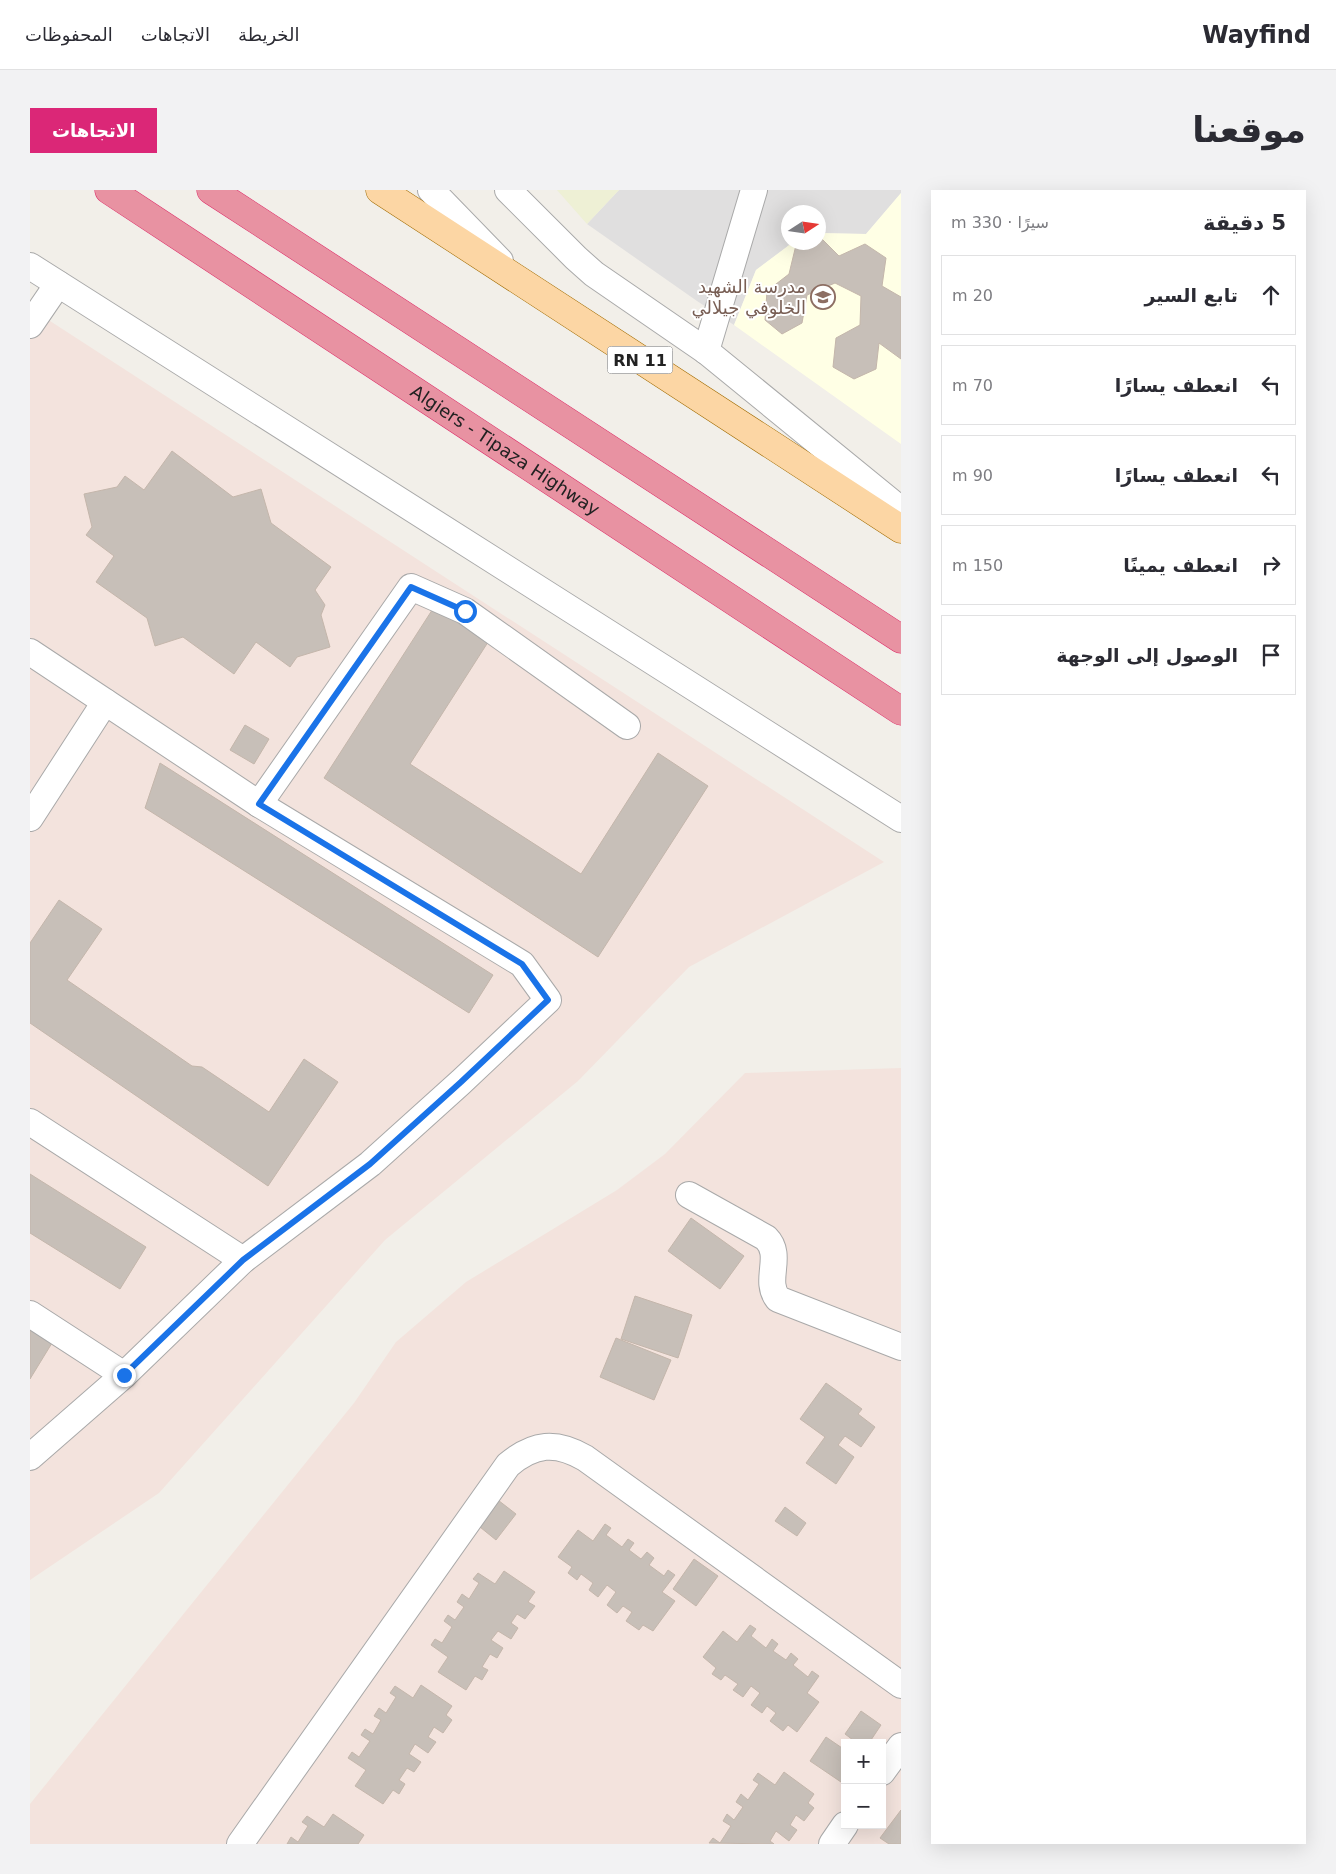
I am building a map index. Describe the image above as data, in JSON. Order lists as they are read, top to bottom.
{
  "streets": {
    "highway": ["Algiers - Tipaza Highway"],
    "main road": ["RN 11"]
  },
  "places": {
    "school or university": ["مدرسة الشهيد الخلوفي جيلالي"]
  },
  "north": "right",
  "page": {
    "header": "Wayfind",
    "nav": ["الخريطة", "الاتجاهات", "المحفوظات"],
    "buttons": "الاتجاهات",
    "title": "موقعنا",
    "heading": ["5 دقيقة", "سيرًا · 330 m"],
    "list": [
      ["تابع السير", "20 m"],
      ["انعطف يسارًا", "70 m"],
      ["انعطف يسارًا", "90 m"],
      ["انعطف يمينًا", "150 m"],
      "الوصول إلى الوجهة"
    ],
    "map_buttons": ["+", "−"]
  }
}
